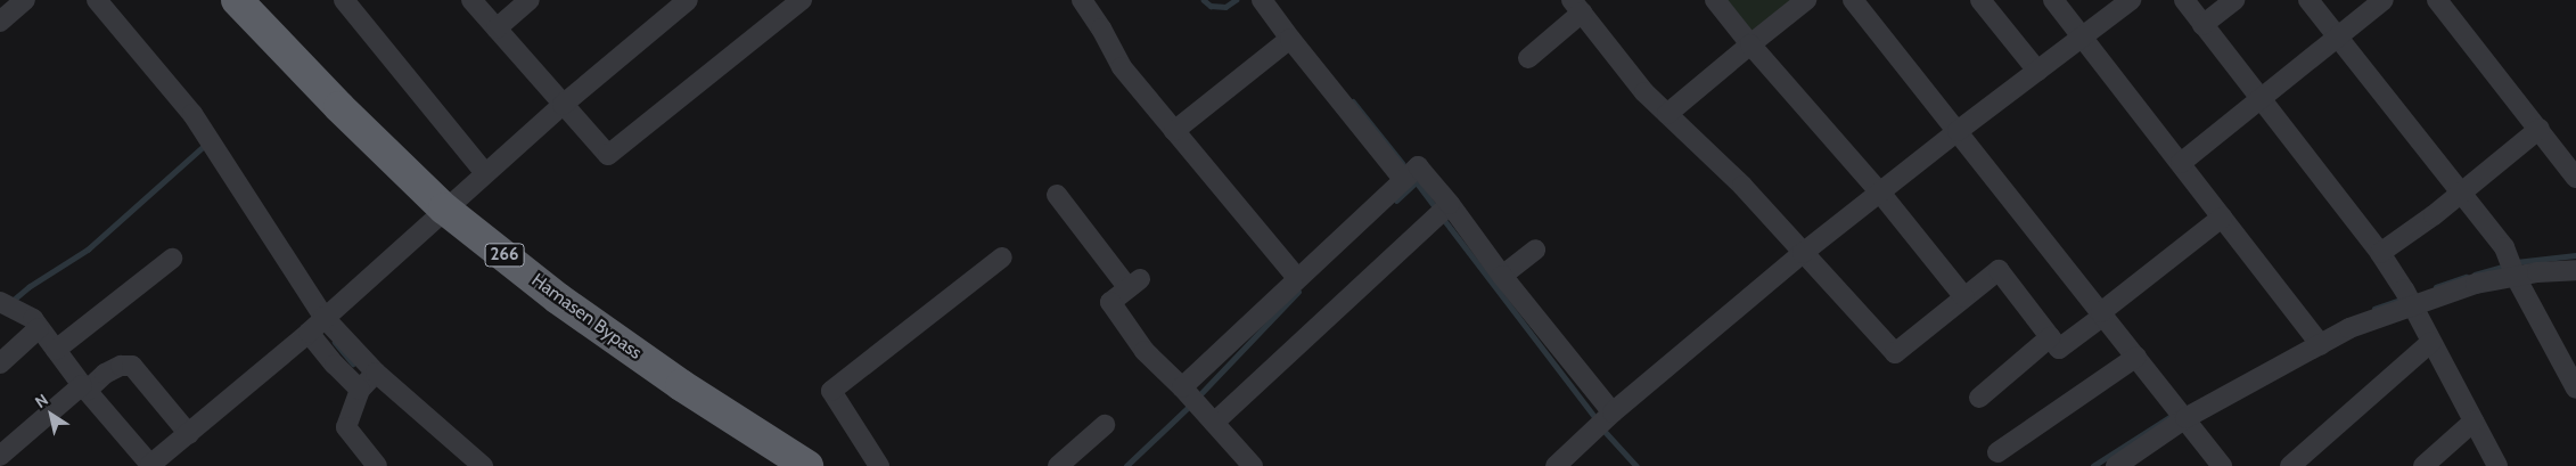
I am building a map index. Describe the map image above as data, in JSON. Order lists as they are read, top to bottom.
{
  "streets": {
    "highway": ["266", "Hamasen Bypass"]
  },
  "north": "top left"
}
